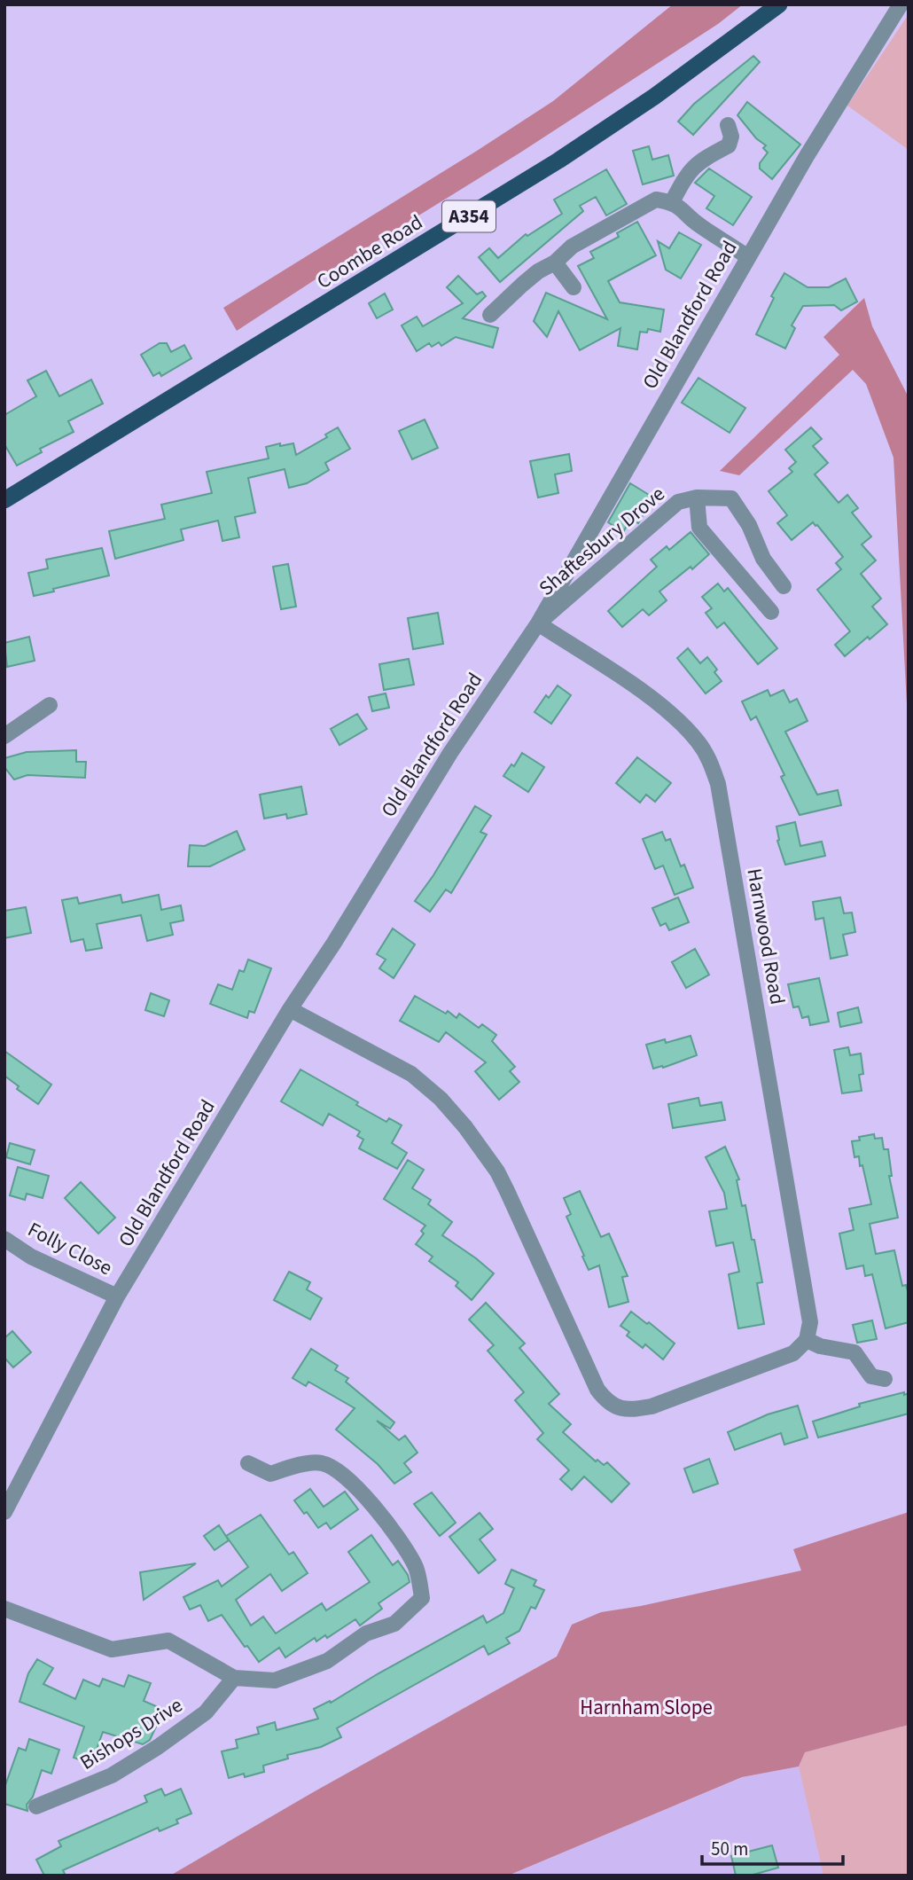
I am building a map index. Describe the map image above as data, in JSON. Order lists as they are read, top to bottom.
{
  "streets": {
    "highway": ["A354", "Coombe Road"],
    "street": [
      "Old Blandford Road",
      "Shaftesbury Drove",
      "Harnwood Road",
      "Folly Close",
      "Bishops Drive"
    ]
  },
  "crossings": [
    ["Old Blandford Road", "Shaftesbury Drove"],
    ["Old Blandford Road", "Harnwood Road"],
    ["Old Blandford Road", "Folly Close"],
    ["Shaftesbury Drove", "Harnwood Road"]
  ],
  "parks": ["Harnham Slope"],
  "scale_bar": "50 m"
}
